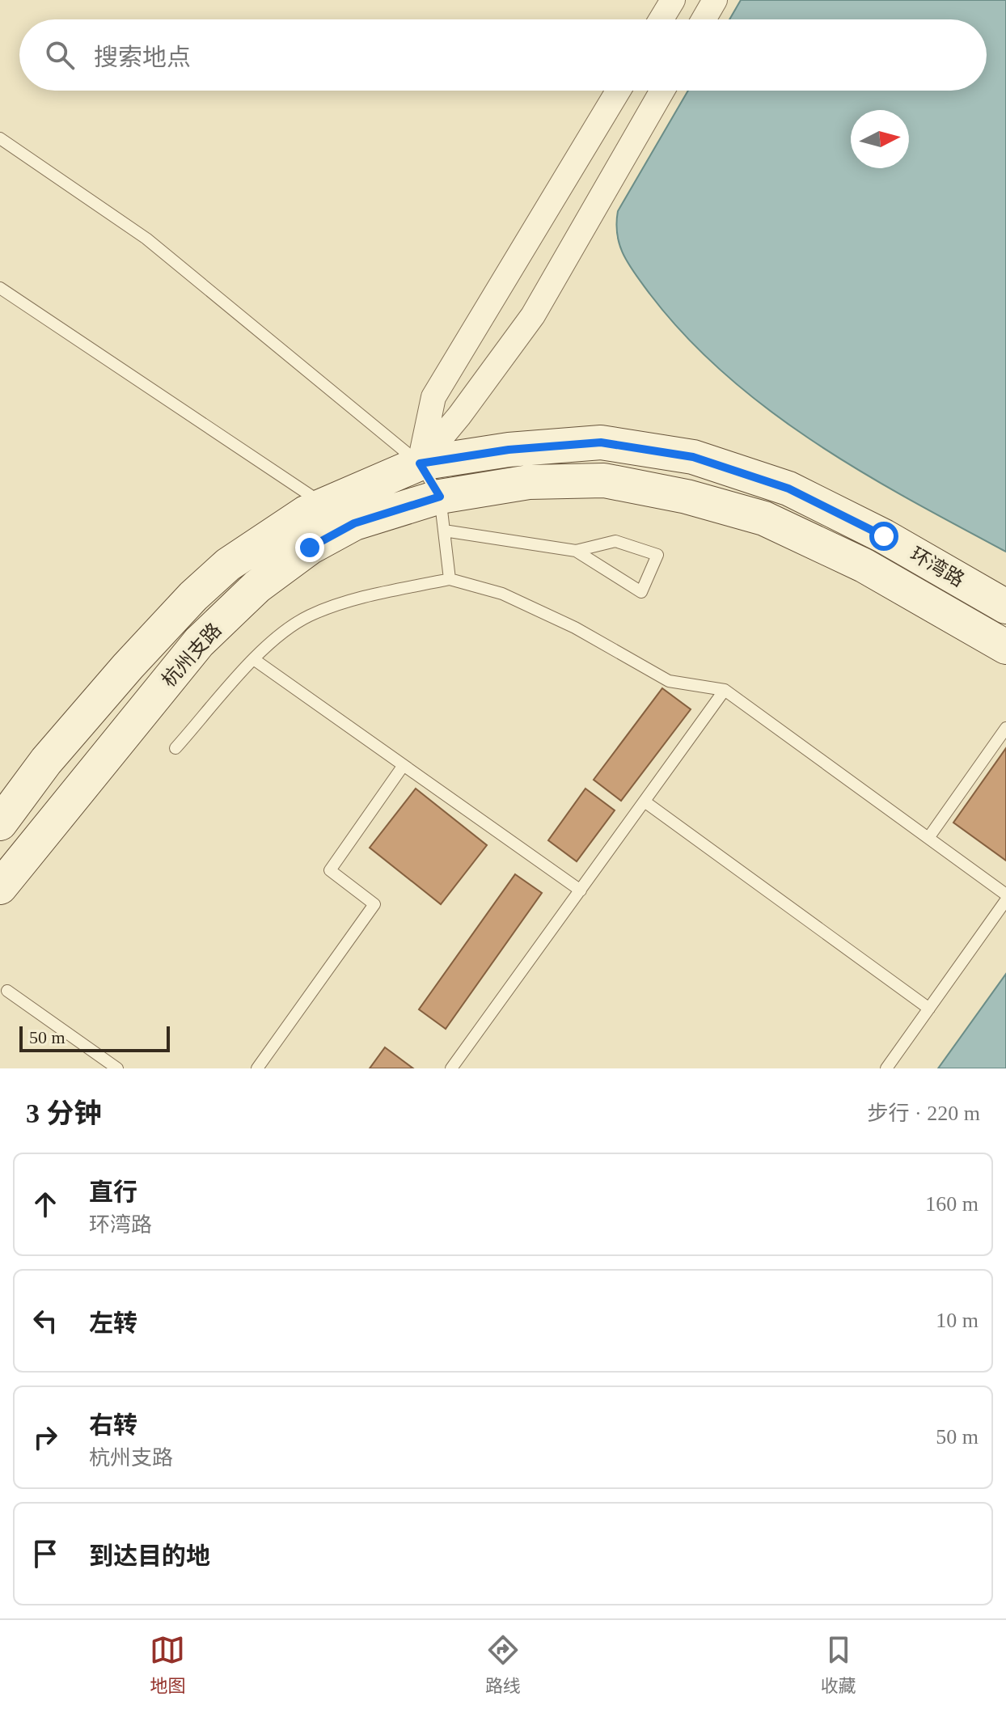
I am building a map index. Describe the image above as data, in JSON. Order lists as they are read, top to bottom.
{
  "streets": {
    "main road": ["环湾路", "杭州支路"]
  },
  "crossings": [
    ["环湾路", "杭州支路"]
  ],
  "scale_bar": "50 m",
  "north": "right",
  "page": {
    "search": "搜索地点",
    "scale": "50 m",
    "heading": ["3 分钟", "步行 · 220 m"],
    "list": [
      ["直行", "环湾路", "160 m"],
      ["左转", "10 m"],
      ["右转", "杭州支路", "50 m"],
      "到达目的地"
    ],
    "nav": ["地图", "路线", "收藏"]
  }
}
